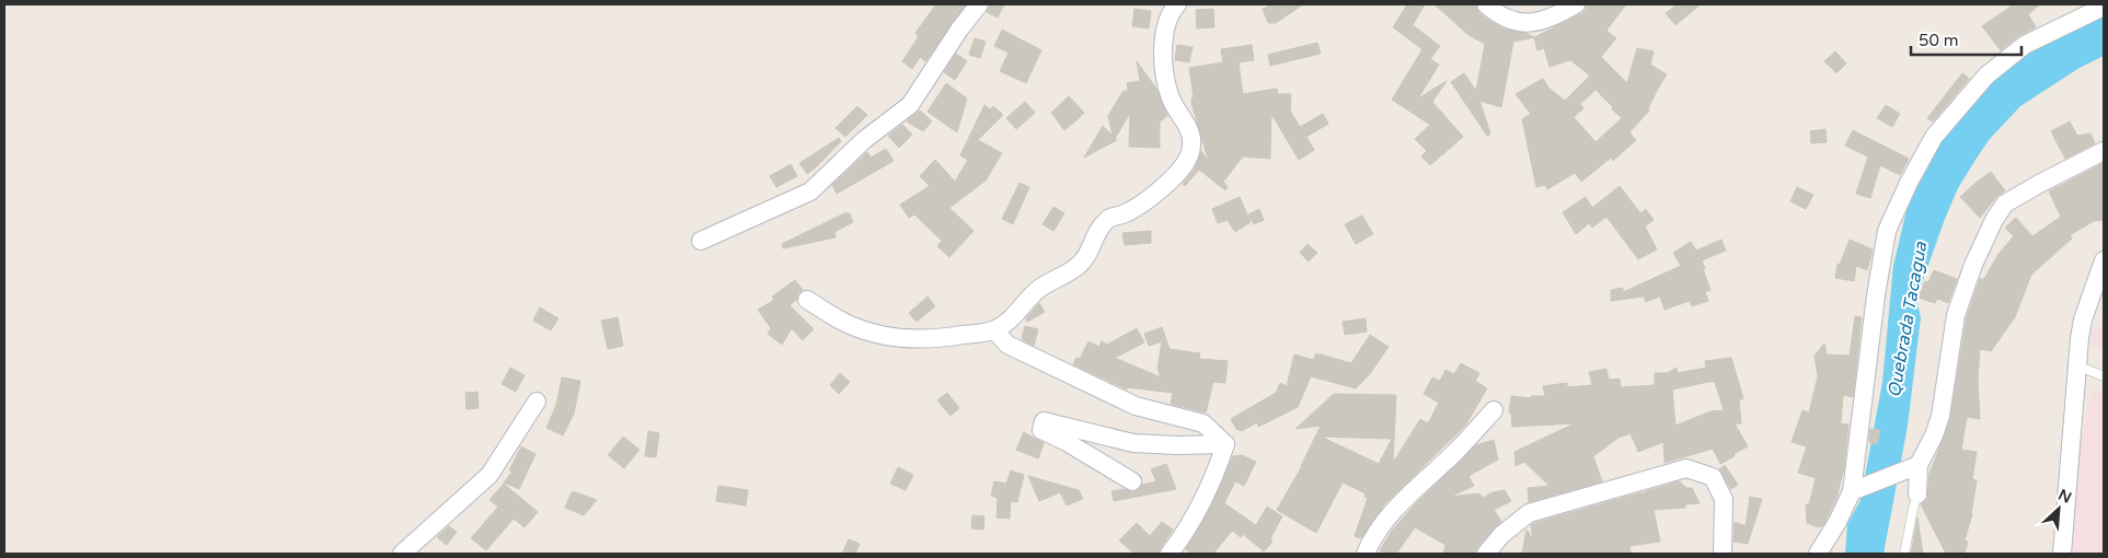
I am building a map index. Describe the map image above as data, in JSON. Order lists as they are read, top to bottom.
{
  "water": ["Quebrada Tacagua"],
  "scale_bar": "50 m",
  "north": "top right"
}
